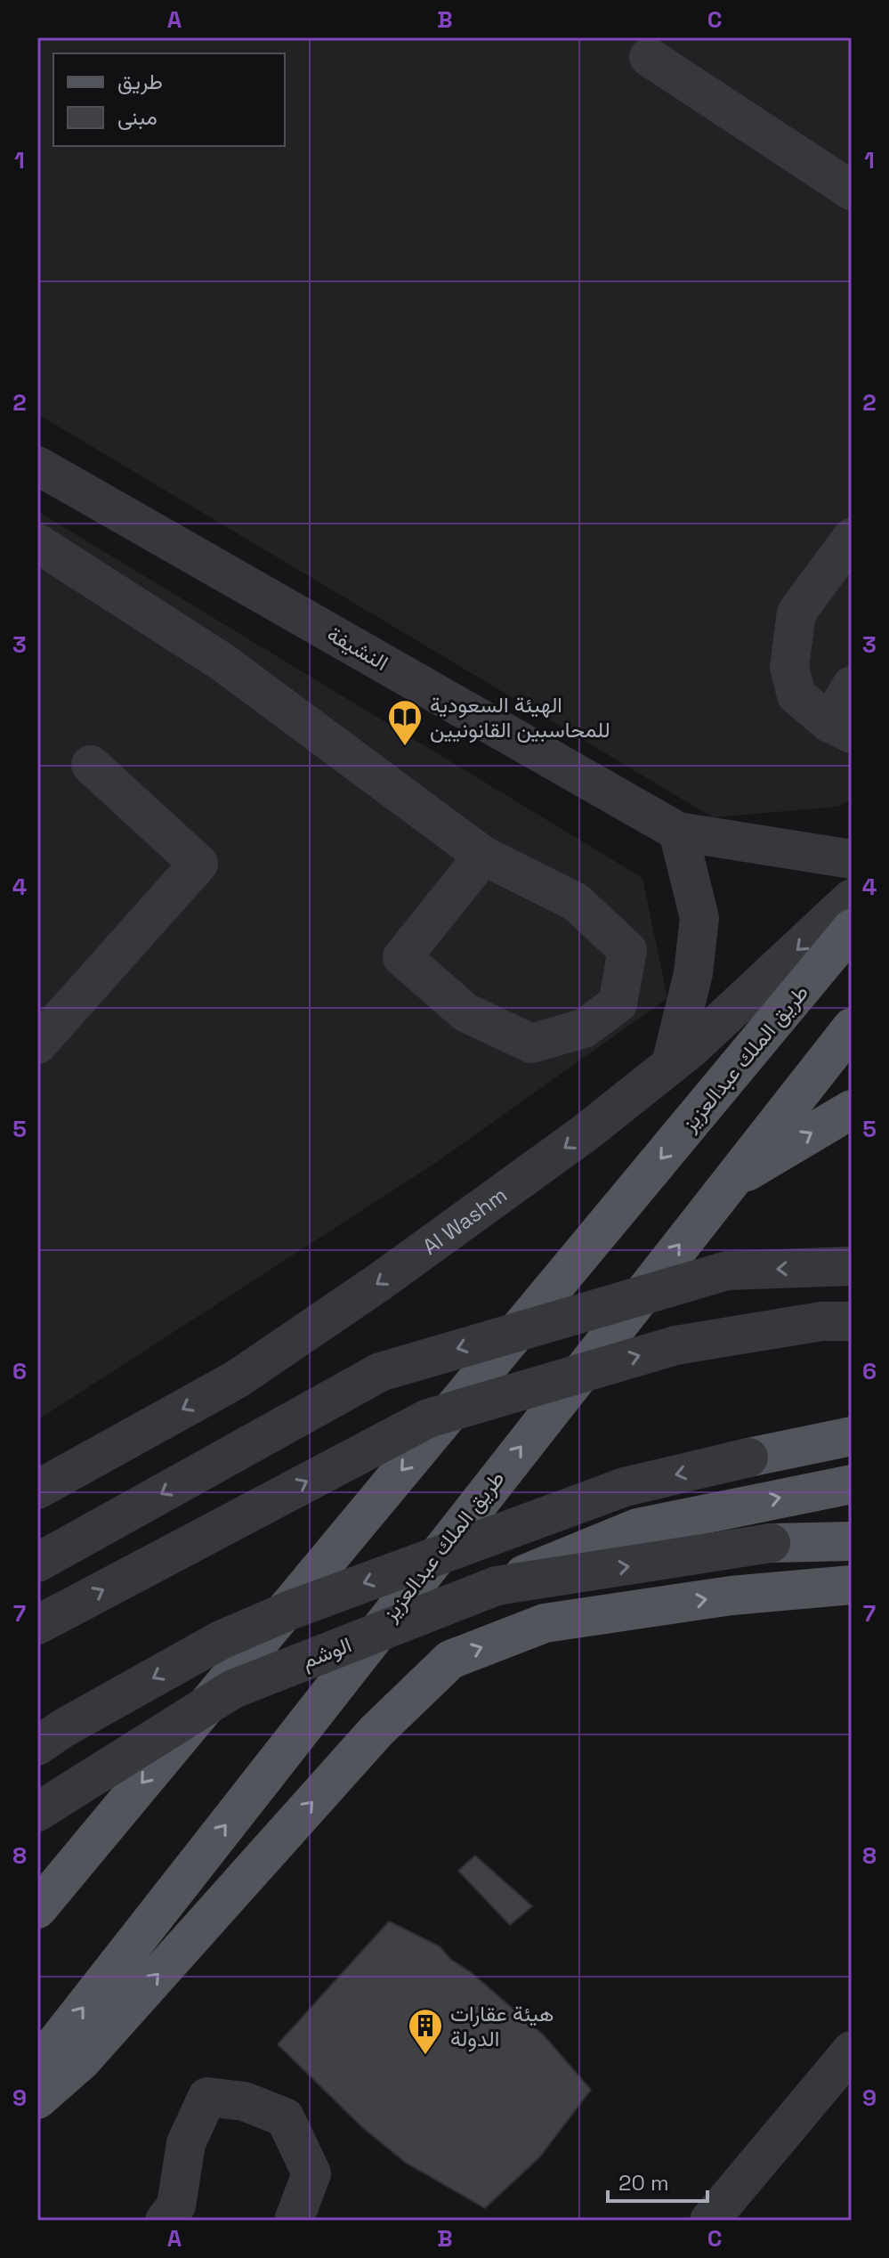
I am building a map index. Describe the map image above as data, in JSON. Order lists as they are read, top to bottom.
{
  "streets": {
    "main road": ["طريق الملك عبدالعزيز"],
    "street": ["النشيفة", "Al Washm", "الوشم"]
  },
  "places": {
    "library": ["الهيئة السعودية للمحاسبين القانونيين"],
    "building": ["هيئة عقارات الدولة"]
  },
  "legend": ["طريق", "مبنى"],
  "scale_bar": "20 m",
  "grid": {
    "columns": ["A", "B", "C"],
    "rows": [
      "1",
      "2",
      "3",
      "4",
      "5",
      "6",
      "7",
      "8",
      "9"
    ]
  }
}
